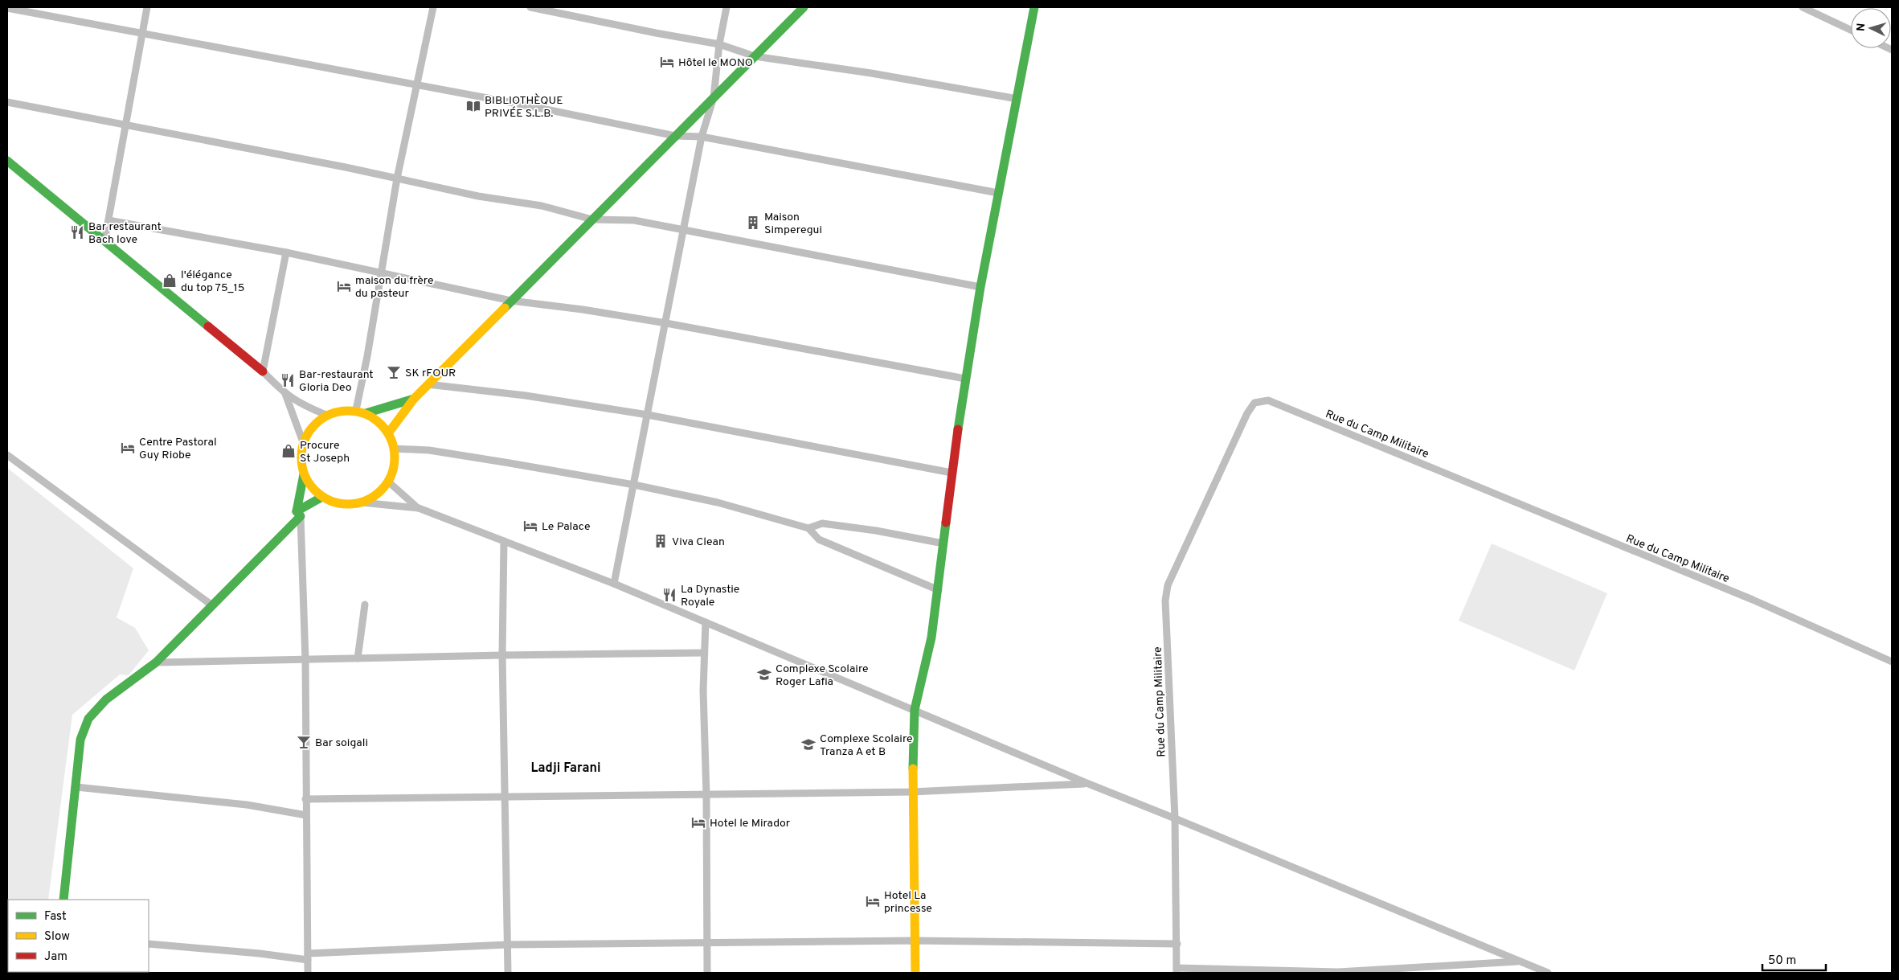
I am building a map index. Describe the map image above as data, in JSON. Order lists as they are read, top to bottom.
{
  "streets": {
    "street": ["Rue du Camp Militaire"]
  },
  "districts": ["Ladji Farani"],
  "places": {
    "hotel": [
      "Hôtel le MONO",
      "maison du frère du pasteur",
      "Centre Pastoral Guy Riobe",
      "Le Palace",
      "Hotel le Mirador",
      "Hotel La princesse"
    ],
    "library": ["BIBLIOTHÈQUE PRIVÉE S.L.B."],
    "building": ["Maison Simperegui", "Viva Clean"],
    "restaurant": ["Bar restaurant Bach love", "Bar-restaurant Gloria Deo", "La Dynastie Royale"],
    "shop": ["l'élégance du top 75_15", "Procure St Joseph"],
    "bar": ["SK rFOUR", "Bar soigali"],
    "school or university": ["Complexe Scolaire Roger Lafia", "Complexe Scolaire Tranza A et B"]
  },
  "legend": ["Fast", "Slow", "Jam"],
  "scale_bar": "50 m",
  "north": "left"
}
